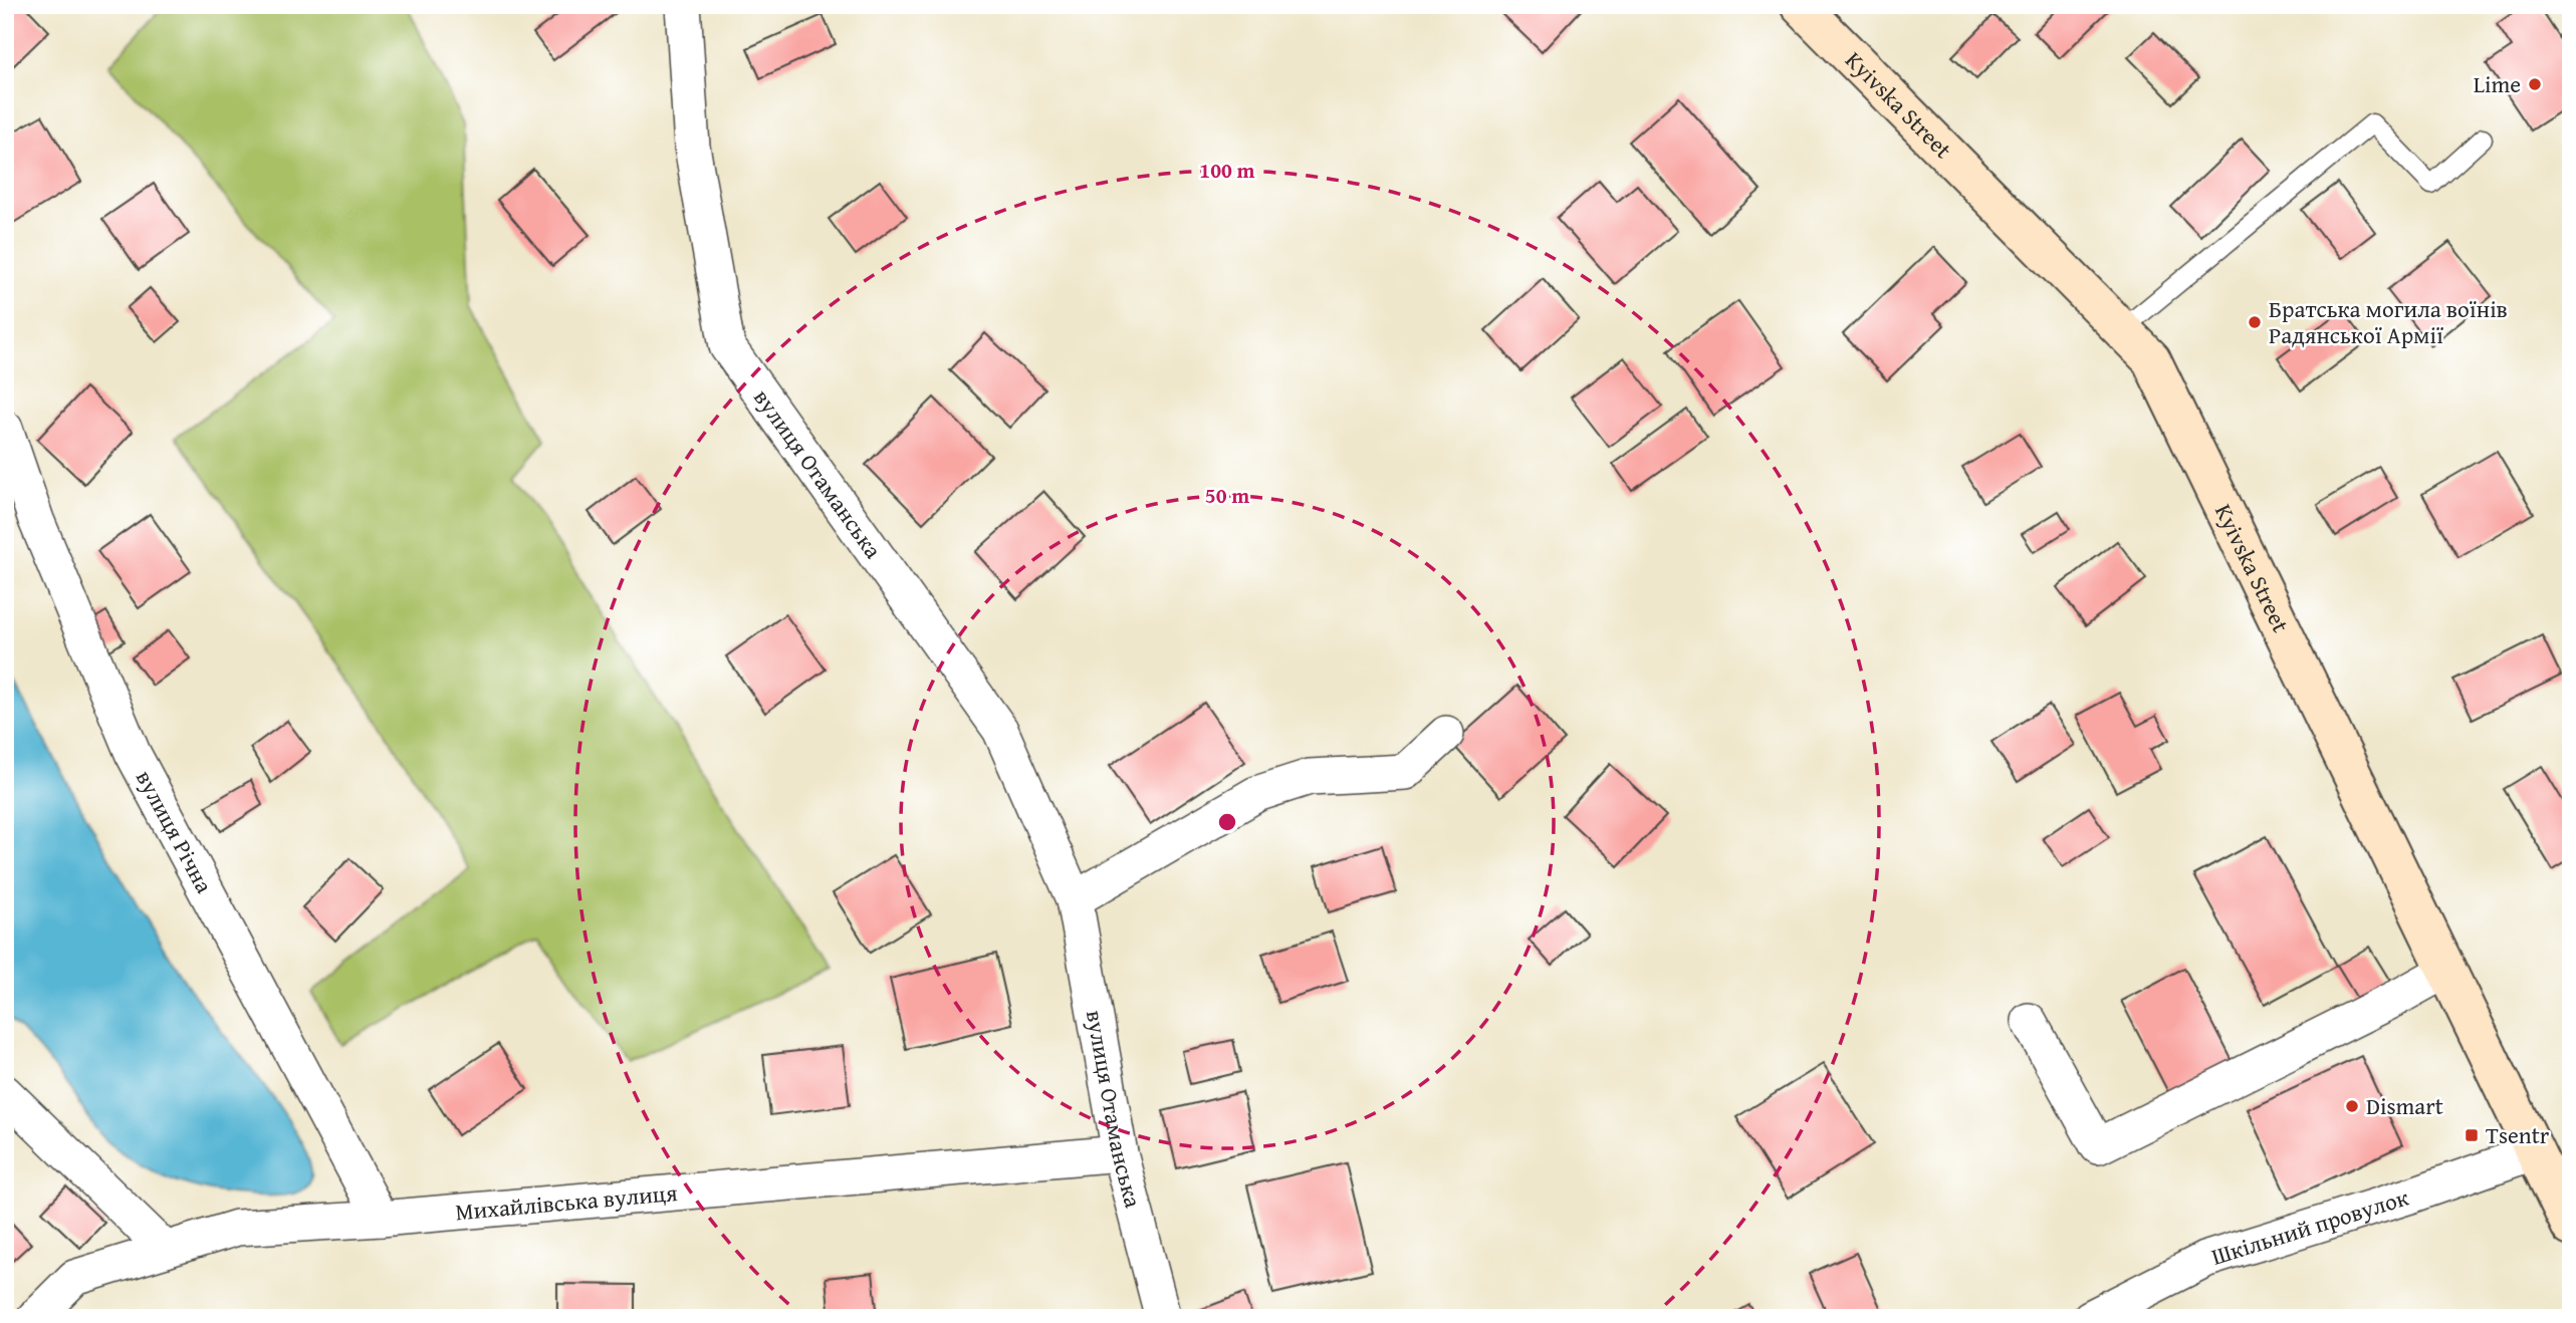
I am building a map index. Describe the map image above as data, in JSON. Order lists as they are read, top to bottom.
{
  "streets": {
    "street": [
      "Kyivska Street",
      "вулиця Отаманська",
      "вулиця Річна",
      "Михайлівська вулиця",
      "Шкільний провулок"
    ]
  },
  "crossings": [
    ["Kyivska Street", "Шкільний провулок"],
    ["вулиця Отаманська", "Михайлівська вулиця"],
    ["вулиця Річна", "Михайлівська вулиця"]
  ],
  "places": {
    "other": ["Lime", "Братська могила воїнів Радянської Армії", "Dismart"],
    "transit": ["Tsentr"]
  },
  "rings": ["100 m", "50 m"]
}
